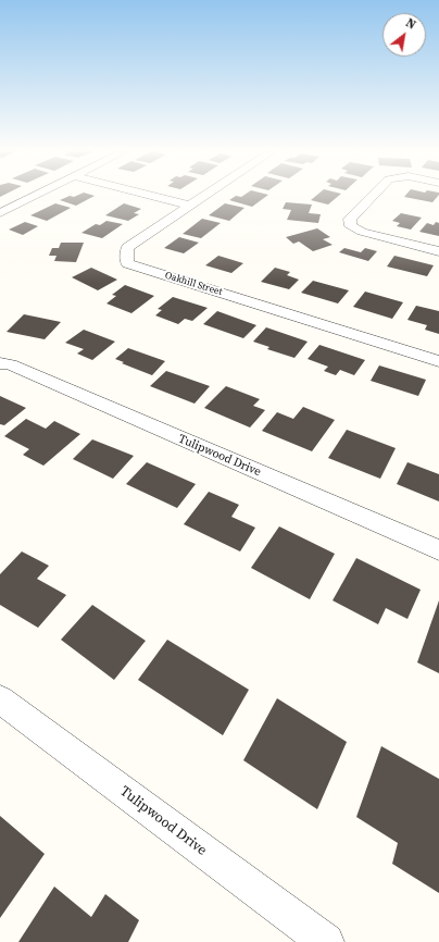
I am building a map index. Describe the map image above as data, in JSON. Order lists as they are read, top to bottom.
{
  "streets": {
    "street": ["Oakhill Street", "Tulipwood Drive"]
  },
  "north": "top right"
}
